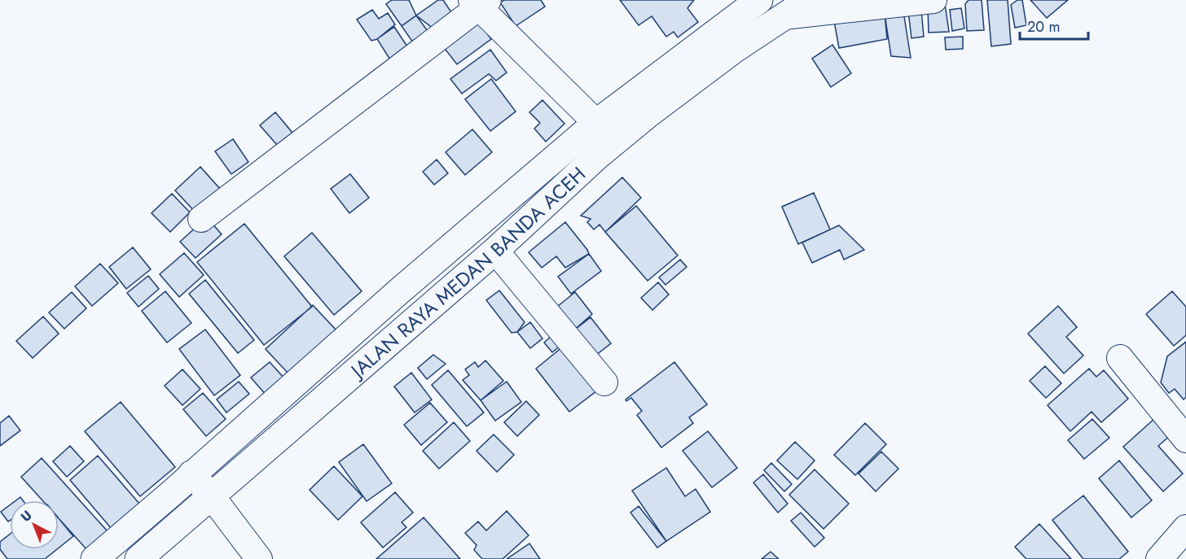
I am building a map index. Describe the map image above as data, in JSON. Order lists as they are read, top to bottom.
{
  "streets": {
    "highway": ["JALAN RAYA MEDAN BANDA ACEH"]
  },
  "scale_bar": "20 m",
  "north": "top left"
}
